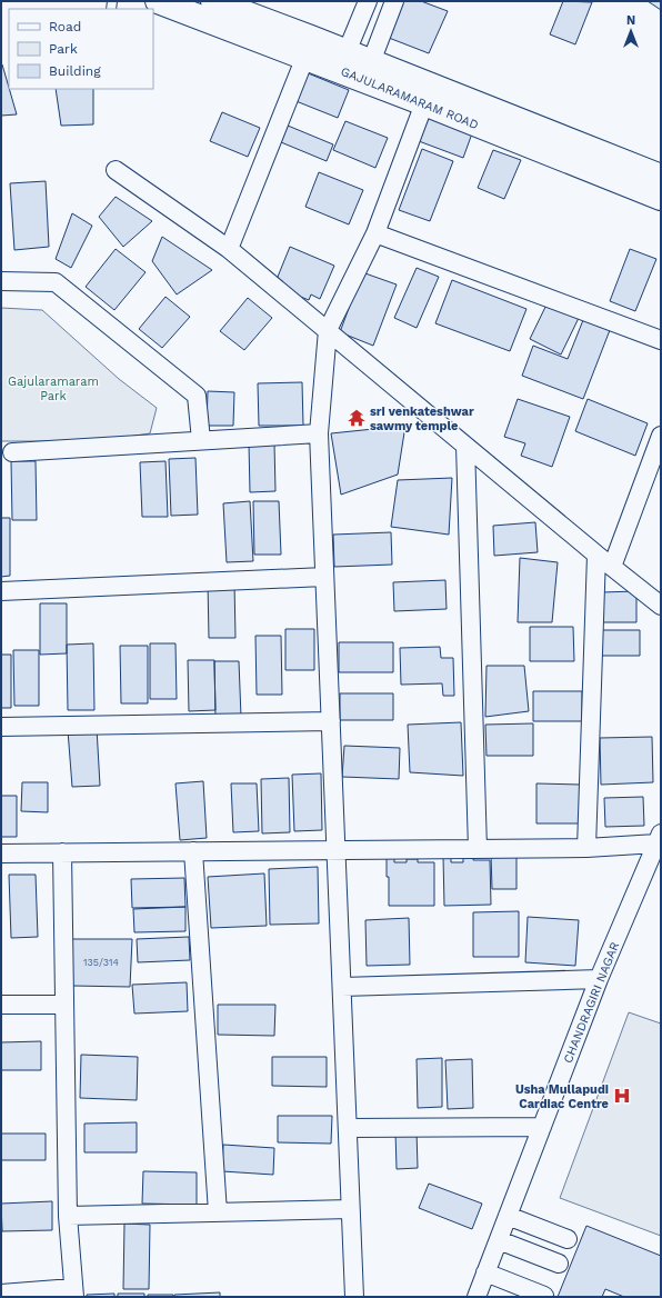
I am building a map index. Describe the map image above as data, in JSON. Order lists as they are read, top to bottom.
{
  "streets": {
    "main road": ["GAJULARAMARAM ROAD"],
    "street": ["CHANDRAGIRI NAGAR"]
  },
  "parks": ["Gajularamaram Park"],
  "places": {
    "temple": ["sri venkateshwar sawmy temple"],
    "hospital": ["Usha Mullapudi Cardiac Centre"]
  },
  "house_numbers": ["135/314"],
  "legend": ["Road", "Park", "Building"],
  "north": "top"
}
